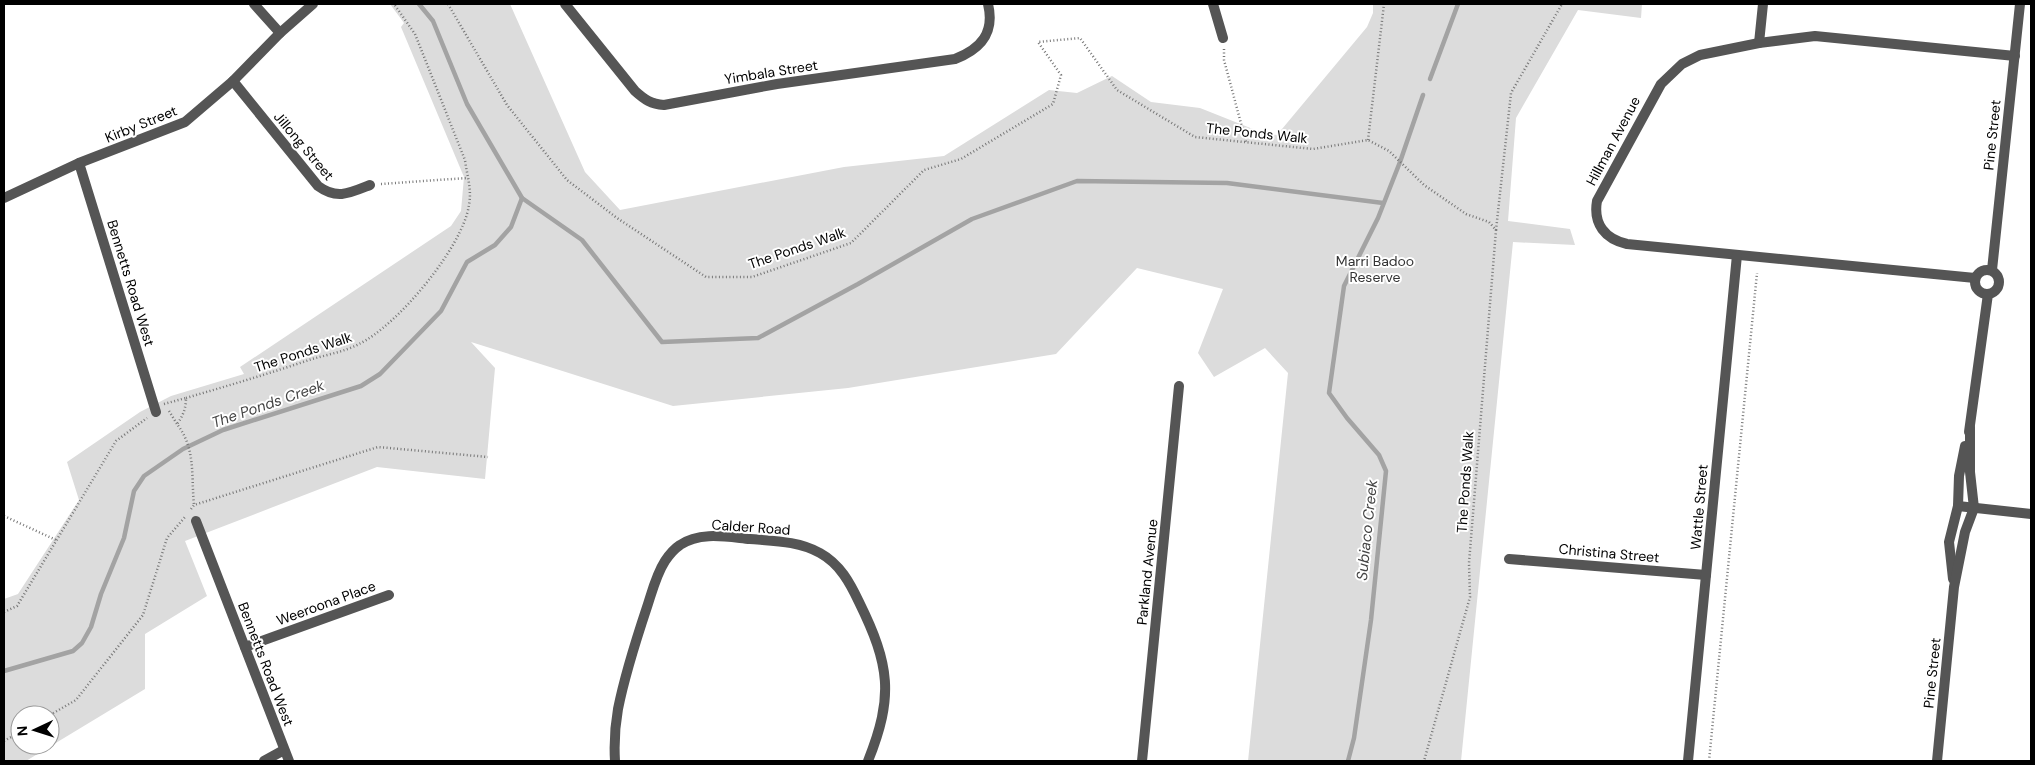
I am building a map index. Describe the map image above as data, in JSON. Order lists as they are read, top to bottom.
{
  "streets": {
    "street": [
      "Yimbala Street",
      "Kirby Street",
      "Pine Street",
      "Hillman Avenue",
      "Jillong Street",
      "Bennetts Road West",
      "Wattle Street",
      "Calder Road",
      "Christina Street",
      "Parkland Avenue",
      "Weeroona Place"
    ],
    "path": ["The Ponds Walk"]
  },
  "crossings": [
    ["Kirby Street", "Jillong Street"],
    ["Kirby Street", "Bennetts Road West"],
    ["The Ponds Walk", "Bennetts Road West"],
    ["Pine Street", "Hillman Avenue"],
    ["Hillman Avenue", "Wattle Street"],
    ["Bennetts Road West", "Weeroona Place"],
    ["Wattle Street", "Christina Street"]
  ],
  "water": ["The Ponds Creek", "Subiaco Creek"],
  "parks": ["Marri Badoo Reserve"],
  "north": "left"
}
